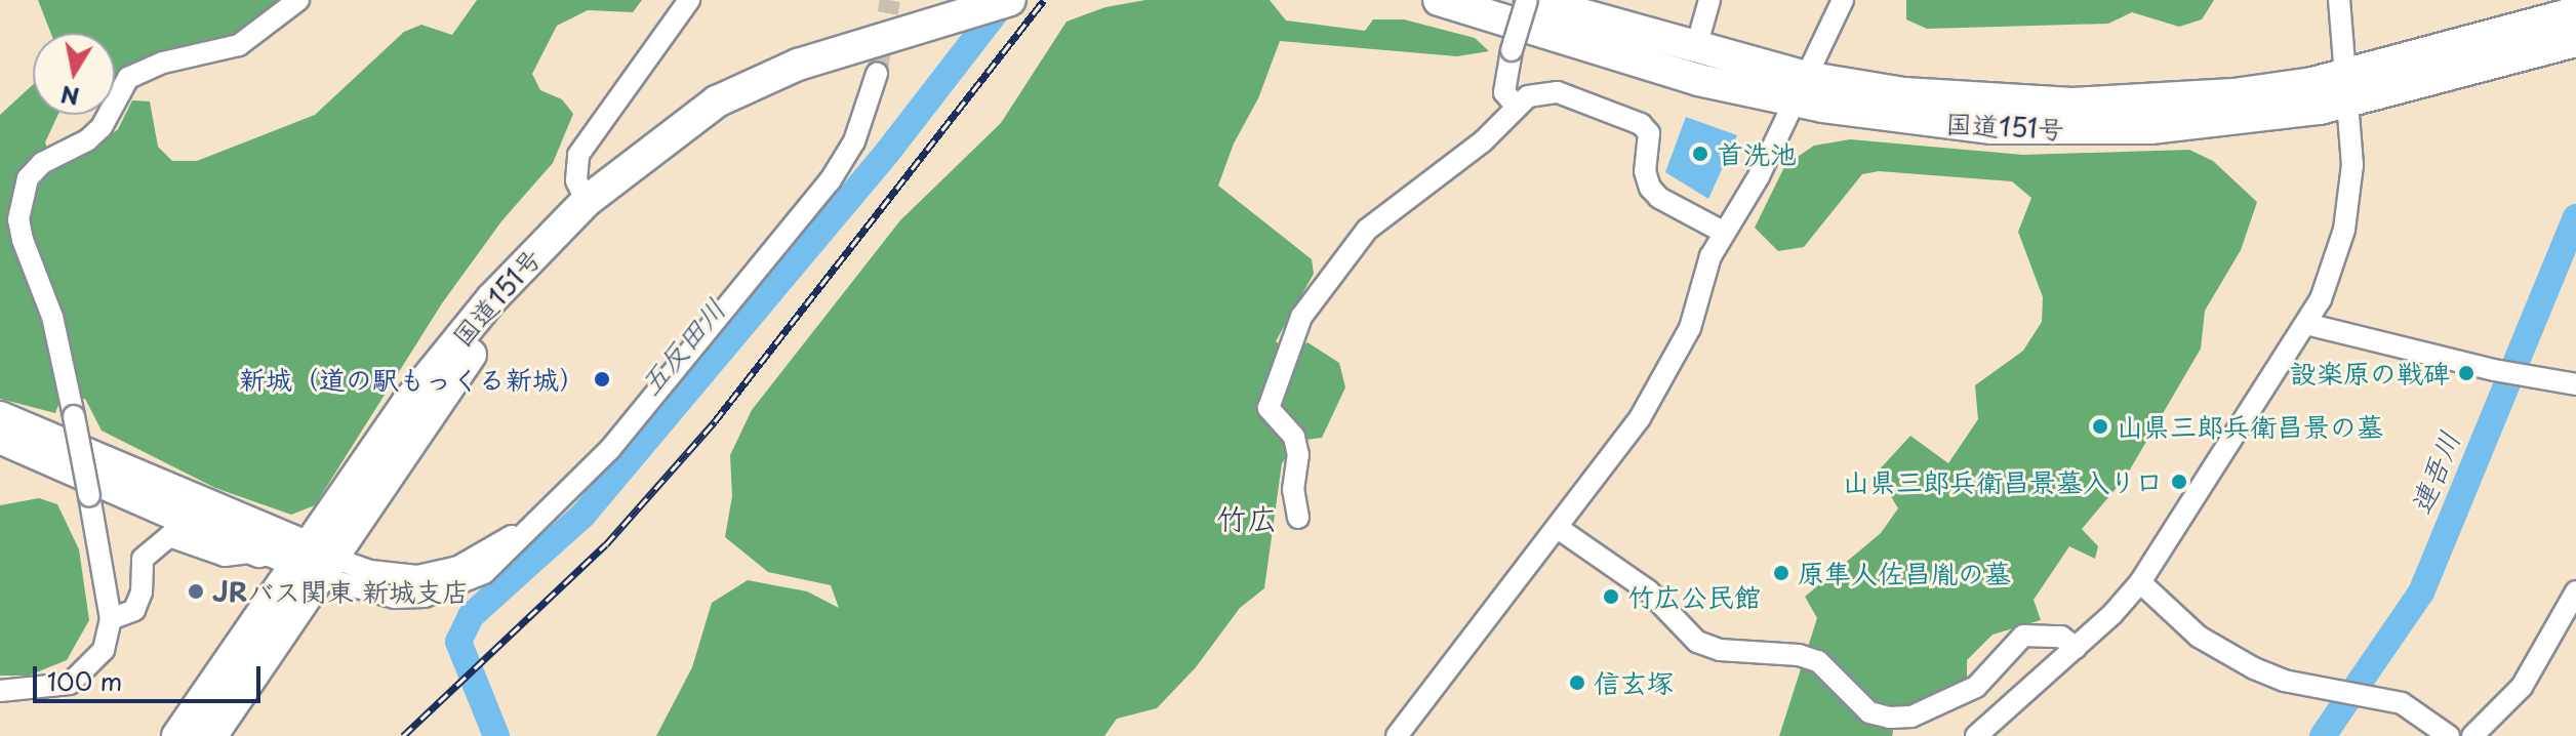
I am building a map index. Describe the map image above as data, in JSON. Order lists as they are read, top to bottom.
{
  "streets": {
    "highway": ["国道151号"]
  },
  "districts": ["竹広"],
  "water": ["五反田川", "連吾川"],
  "places": [
    "首洗池",
    "設楽原の戦碑",
    "新城（道の駅もっくる新城）",
    "山県三郎兵衛昌景の墓",
    "山県三郎兵衛昌景墓入り口",
    "原隼人佐昌胤の墓",
    "JRバス関東 新城支店",
    "竹広公民館",
    "信玄塚"
  ],
  "scale_bar": "100 m",
  "north": "bottom"
}
